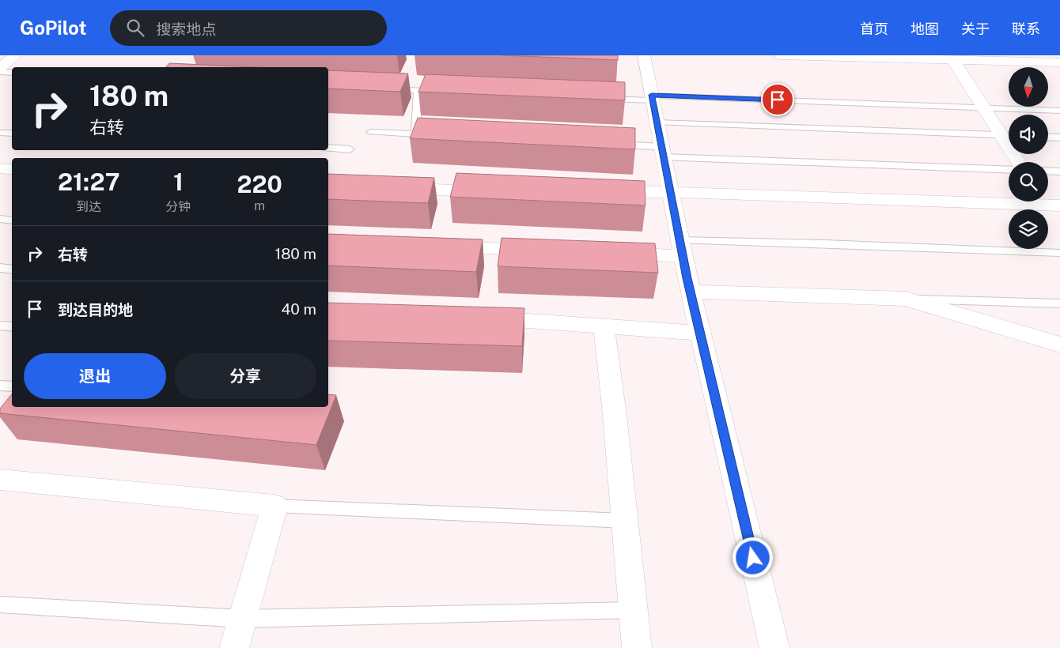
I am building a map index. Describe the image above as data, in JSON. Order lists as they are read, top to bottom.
{
  "north": "bottom",
  "page": {
    "header": "GoPilot",
    "search": "搜索地点",
    "nav": [
      "首页",
      "地图",
      "关于",
      "联系"
    ],
    "turn": ["180 m", "右转"],
    "eta": [
      "21:27",
      "到达",
      "1",
      "分钟",
      "220",
      "m"
    ],
    "list": [
      {
        "name": "右转",
        "value": "180 m"
      },
      {
        "name": "到达目的地",
        "value": "40 m"
      }
    ],
    "buttons": ["退出", "分享"]
  }
}
